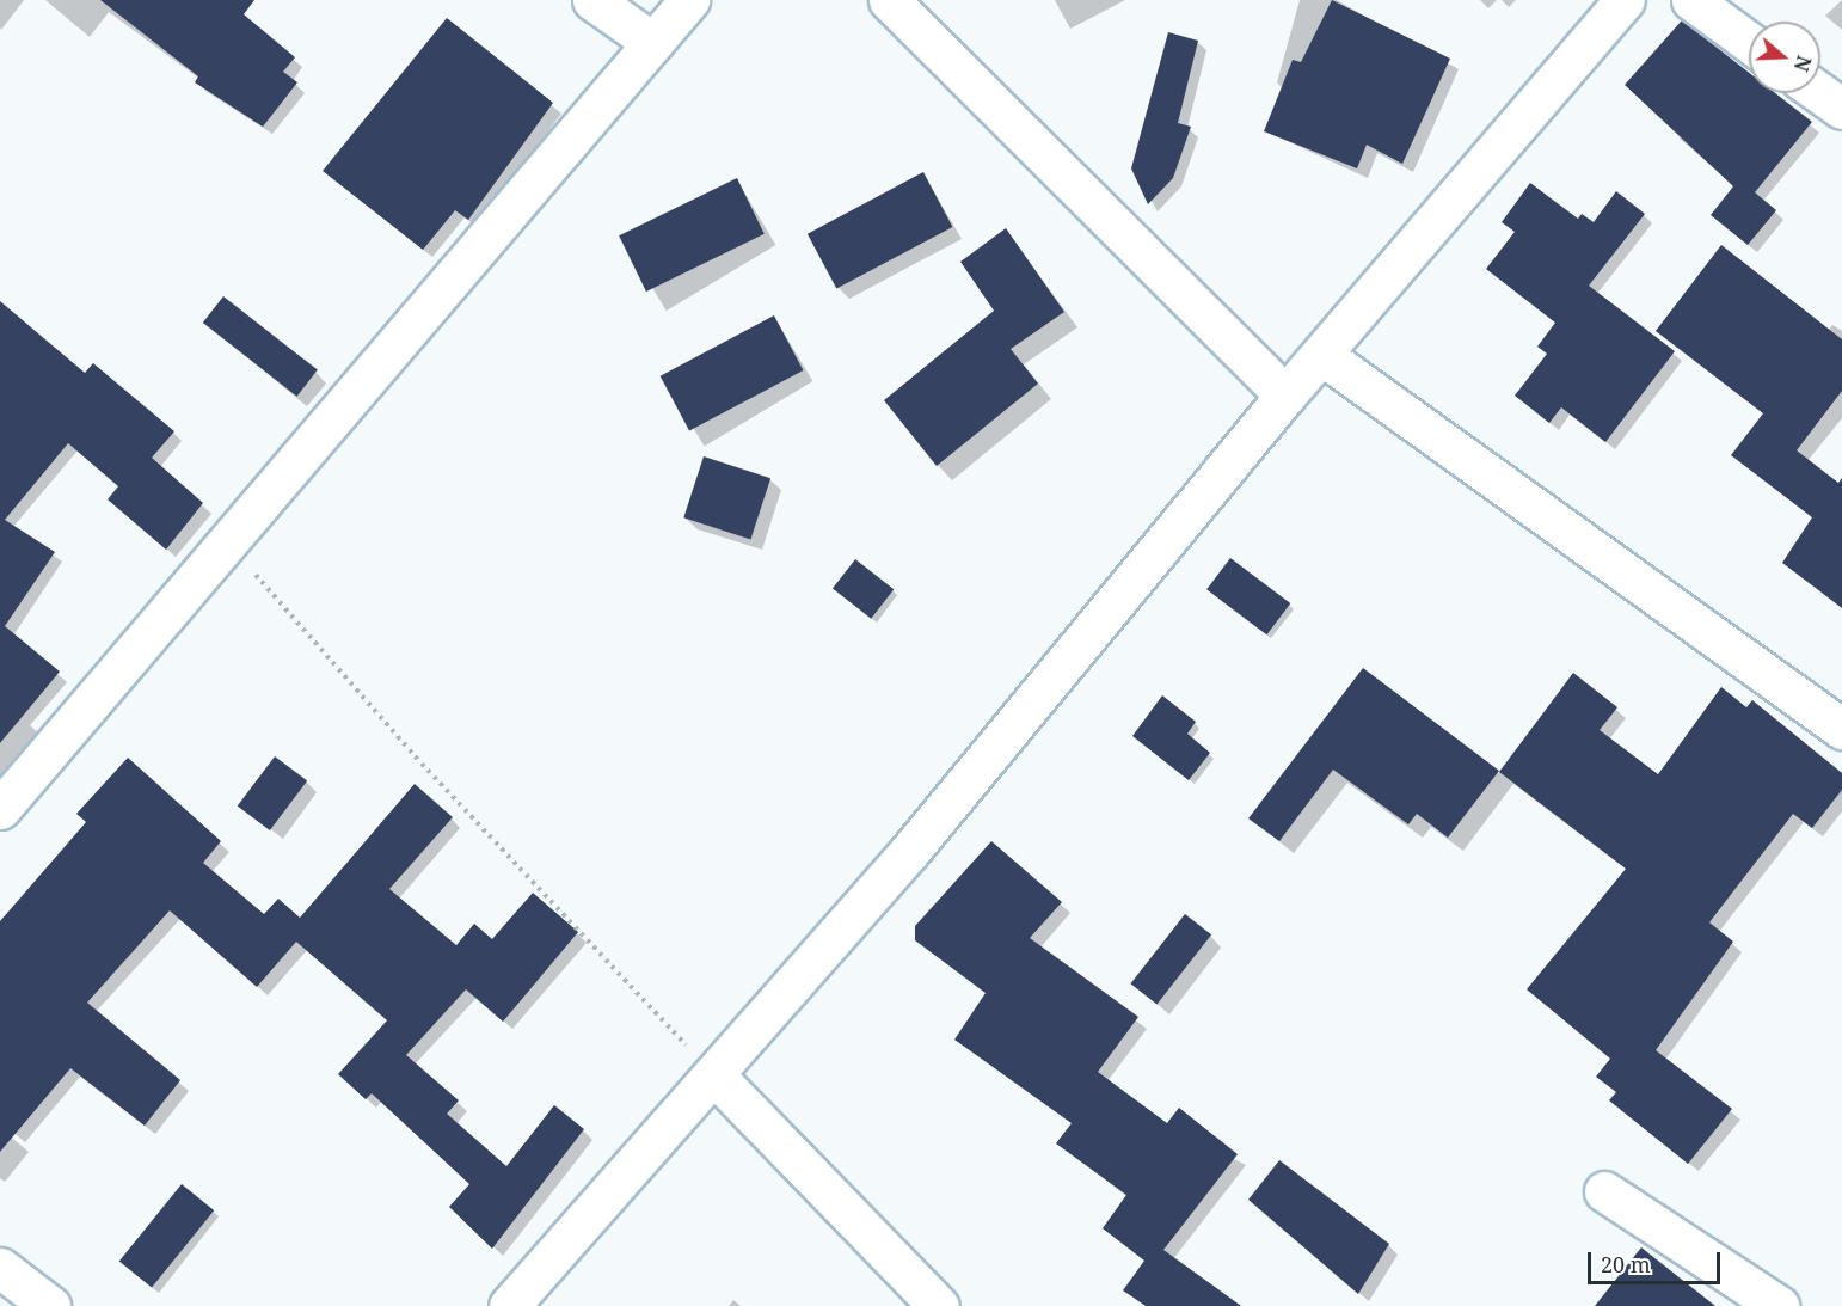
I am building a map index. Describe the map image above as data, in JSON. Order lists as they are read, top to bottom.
{
  "scale_bar": "20 m",
  "north": "right"
}
